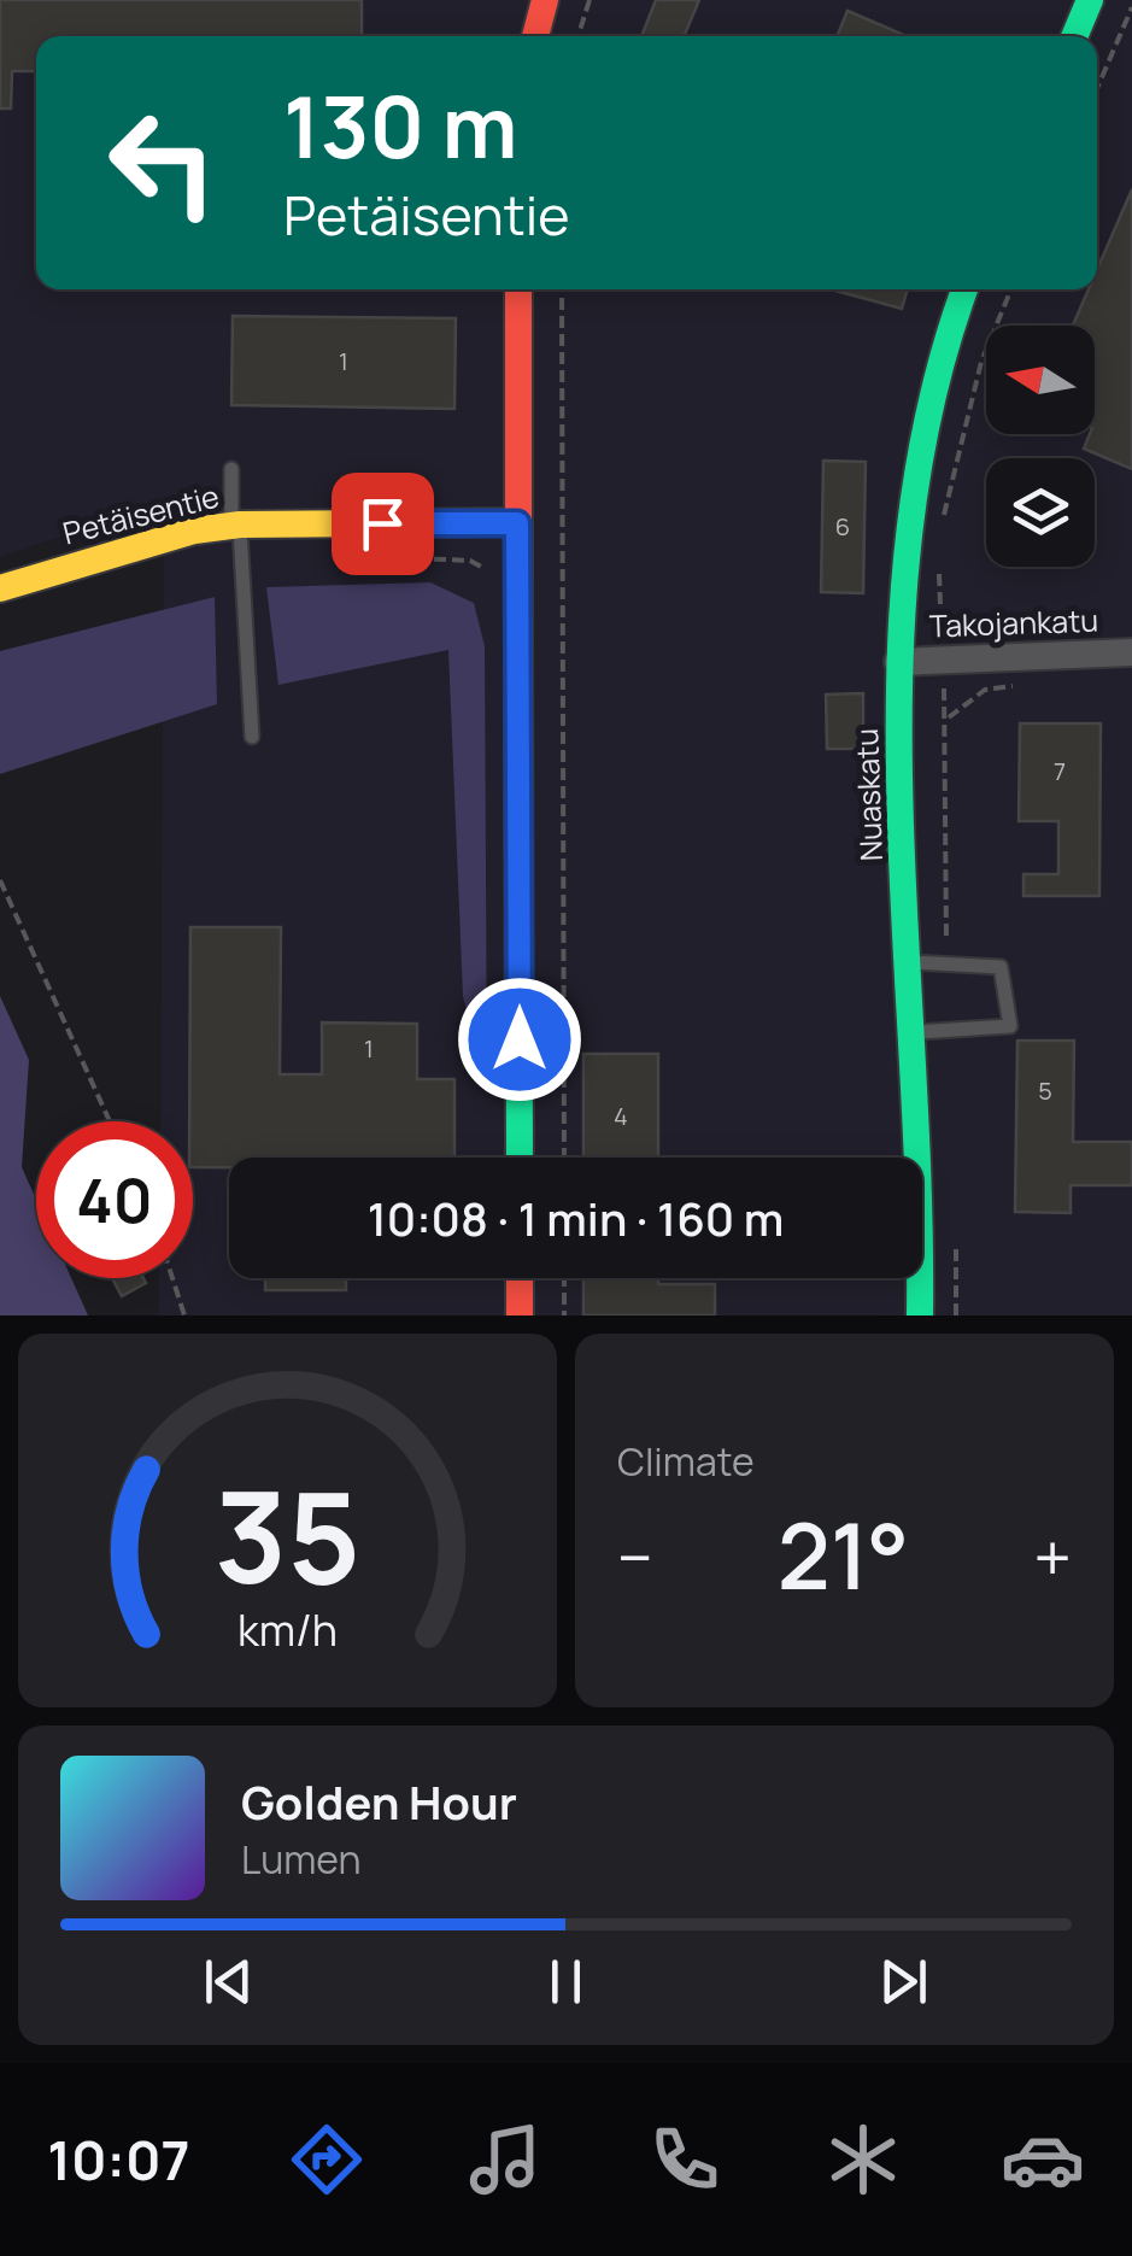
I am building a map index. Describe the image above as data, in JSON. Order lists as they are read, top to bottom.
{
  "streets": {
    "street": ["Petäisentie", "Takojankatu", "Nuaskatu"]
  },
  "crossings": [
    ["Takojankatu", "Nuaskatu"]
  ],
  "house_numbers": [
    "1",
    "6",
    "7",
    "1",
    "5",
    "4"
  ],
  "north": "left",
  "page": {
    "turn": ["130 m", "Petäisentie"],
    "limit": "40",
    "trip": "10:08 · 1 min · 160 m",
    "tile": "Climate",
    "heat": ["−", "21°", "+"],
    "song": ["Golden Hour", "Lumen"],
    "tabs": "10:07",
    "gauge": ["35", "km/h"]
  }
}
